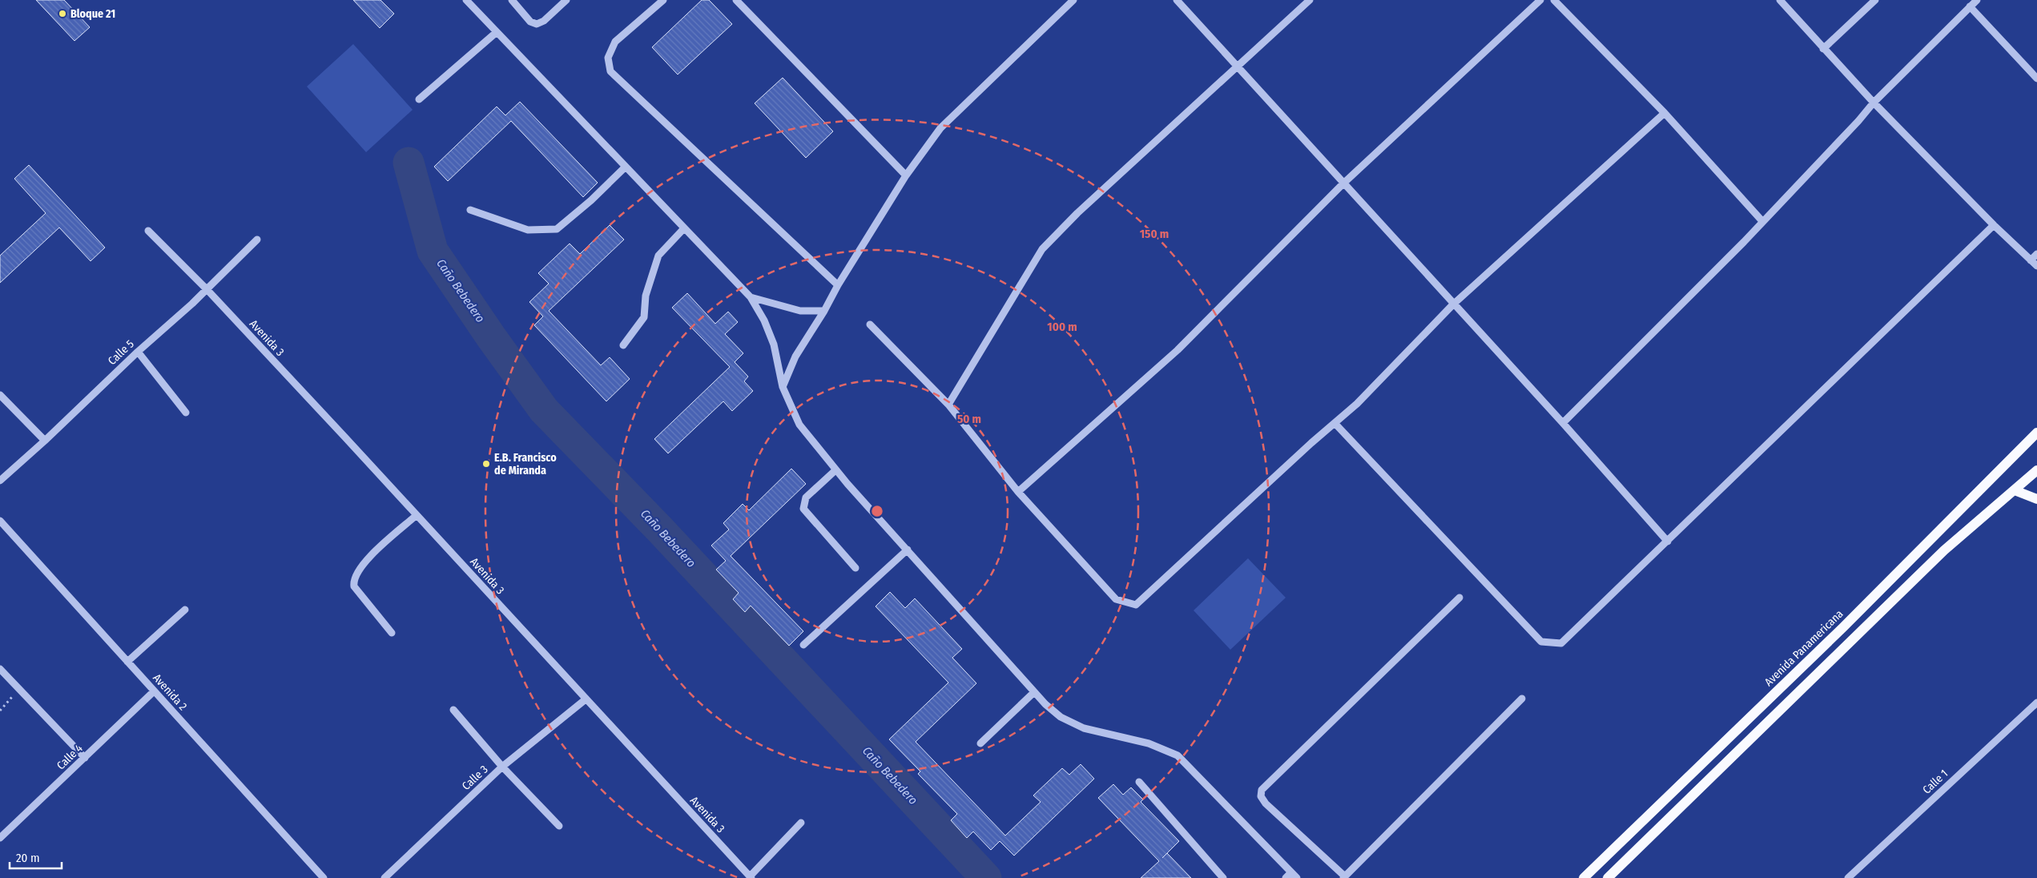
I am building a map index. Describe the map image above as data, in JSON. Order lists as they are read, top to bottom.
{
  "streets": {
    "main road": ["Avenida Panamericana"],
    "street": [
      "Avenida 3",
      "Calle 5",
      "Avenida 2",
      "Calle 4",
      "Calle 3",
      "Calle 1"
    ]
  },
  "crossings": [
    ["Avenida 3", "Calle 5"],
    ["Avenida 3", "Calle 3"],
    ["Avenida 2", "Calle 4"]
  ],
  "water": ["Caño Bebedero"],
  "places": ["Bloque 21", "E.B. Francisco de Miranda"],
  "scale_bar": "20 m",
  "rings": ["150 m", "100 m", "50 m"]
}
